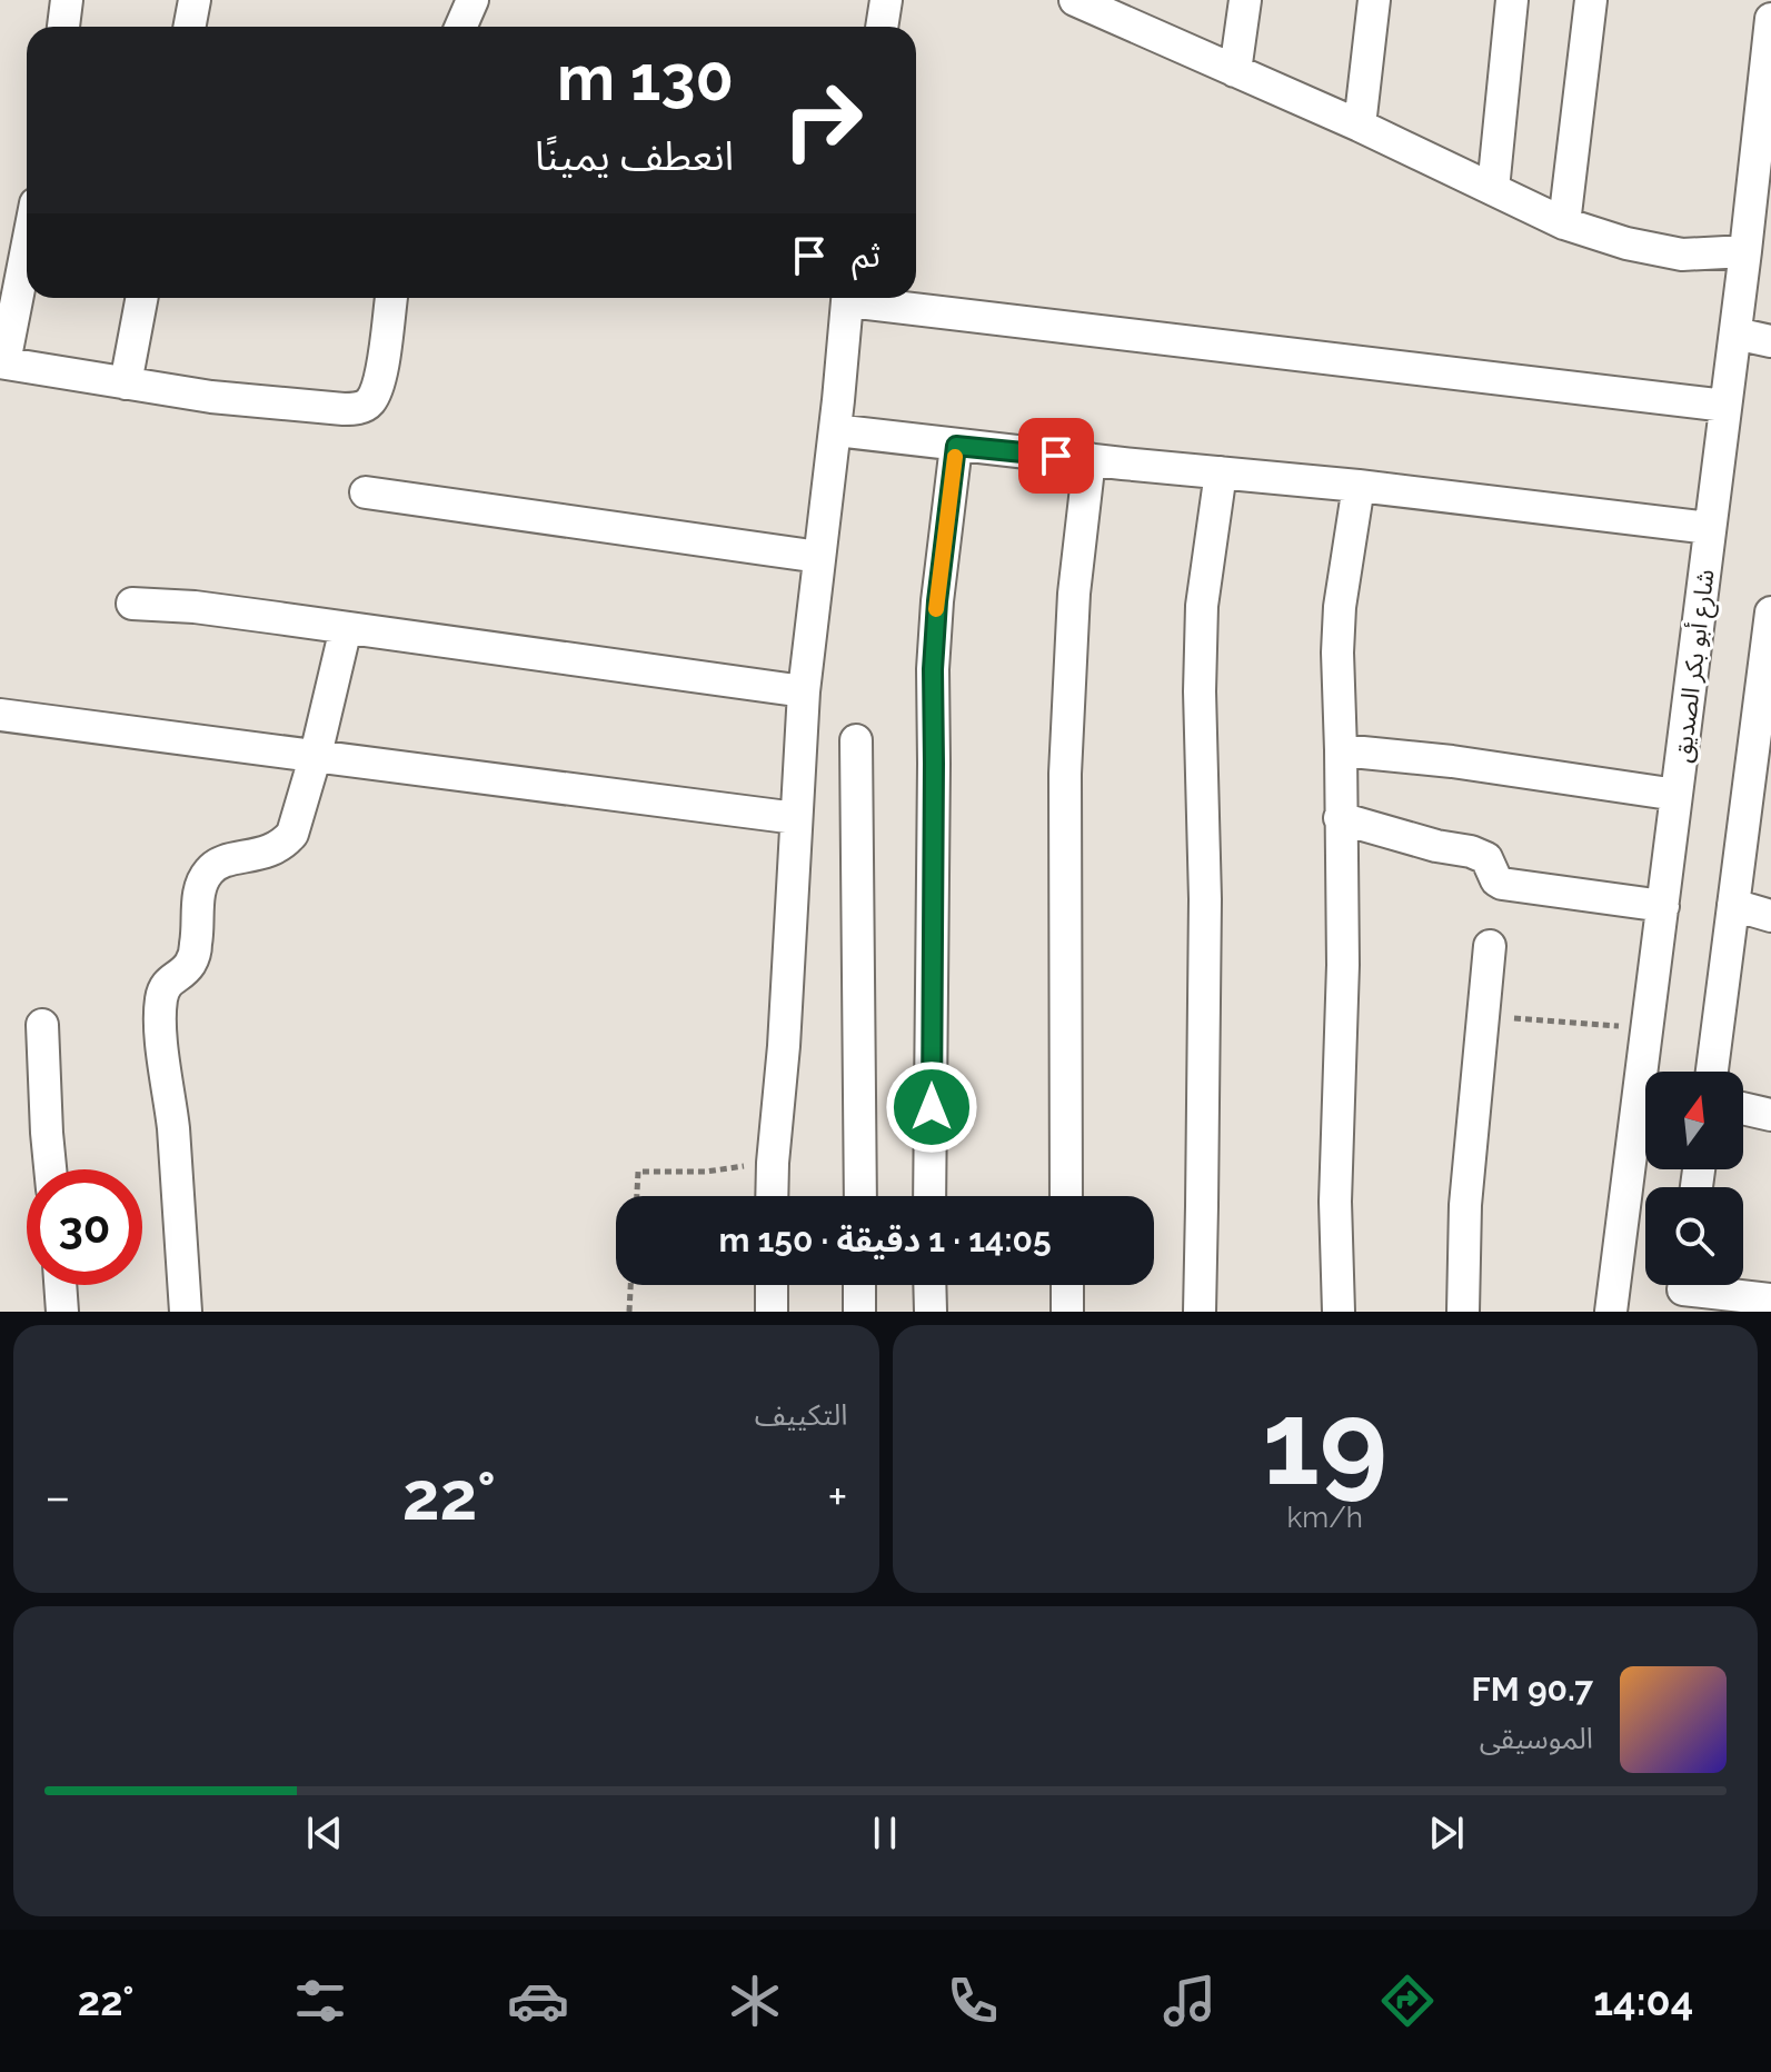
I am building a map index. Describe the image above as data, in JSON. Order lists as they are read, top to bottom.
{
  "streets": {
    "street": ["شارع أبو بكر الصديق"]
  },
  "north": "top",
  "page": {
    "turn": ["130 m", "انعطف يمينًا"],
    "then": "ثم",
    "limit": "30",
    "trip": "14:05 · 1 دقيقة · 150 m",
    "tile": [
      ["19", "km/h"],
      "التكييف"
    ],
    "heat": ["−", "22°", "+"],
    "song": ["90.7 FM", "الموسيقى"],
    "tabs": ["14:04", "22°"]
  }
}
